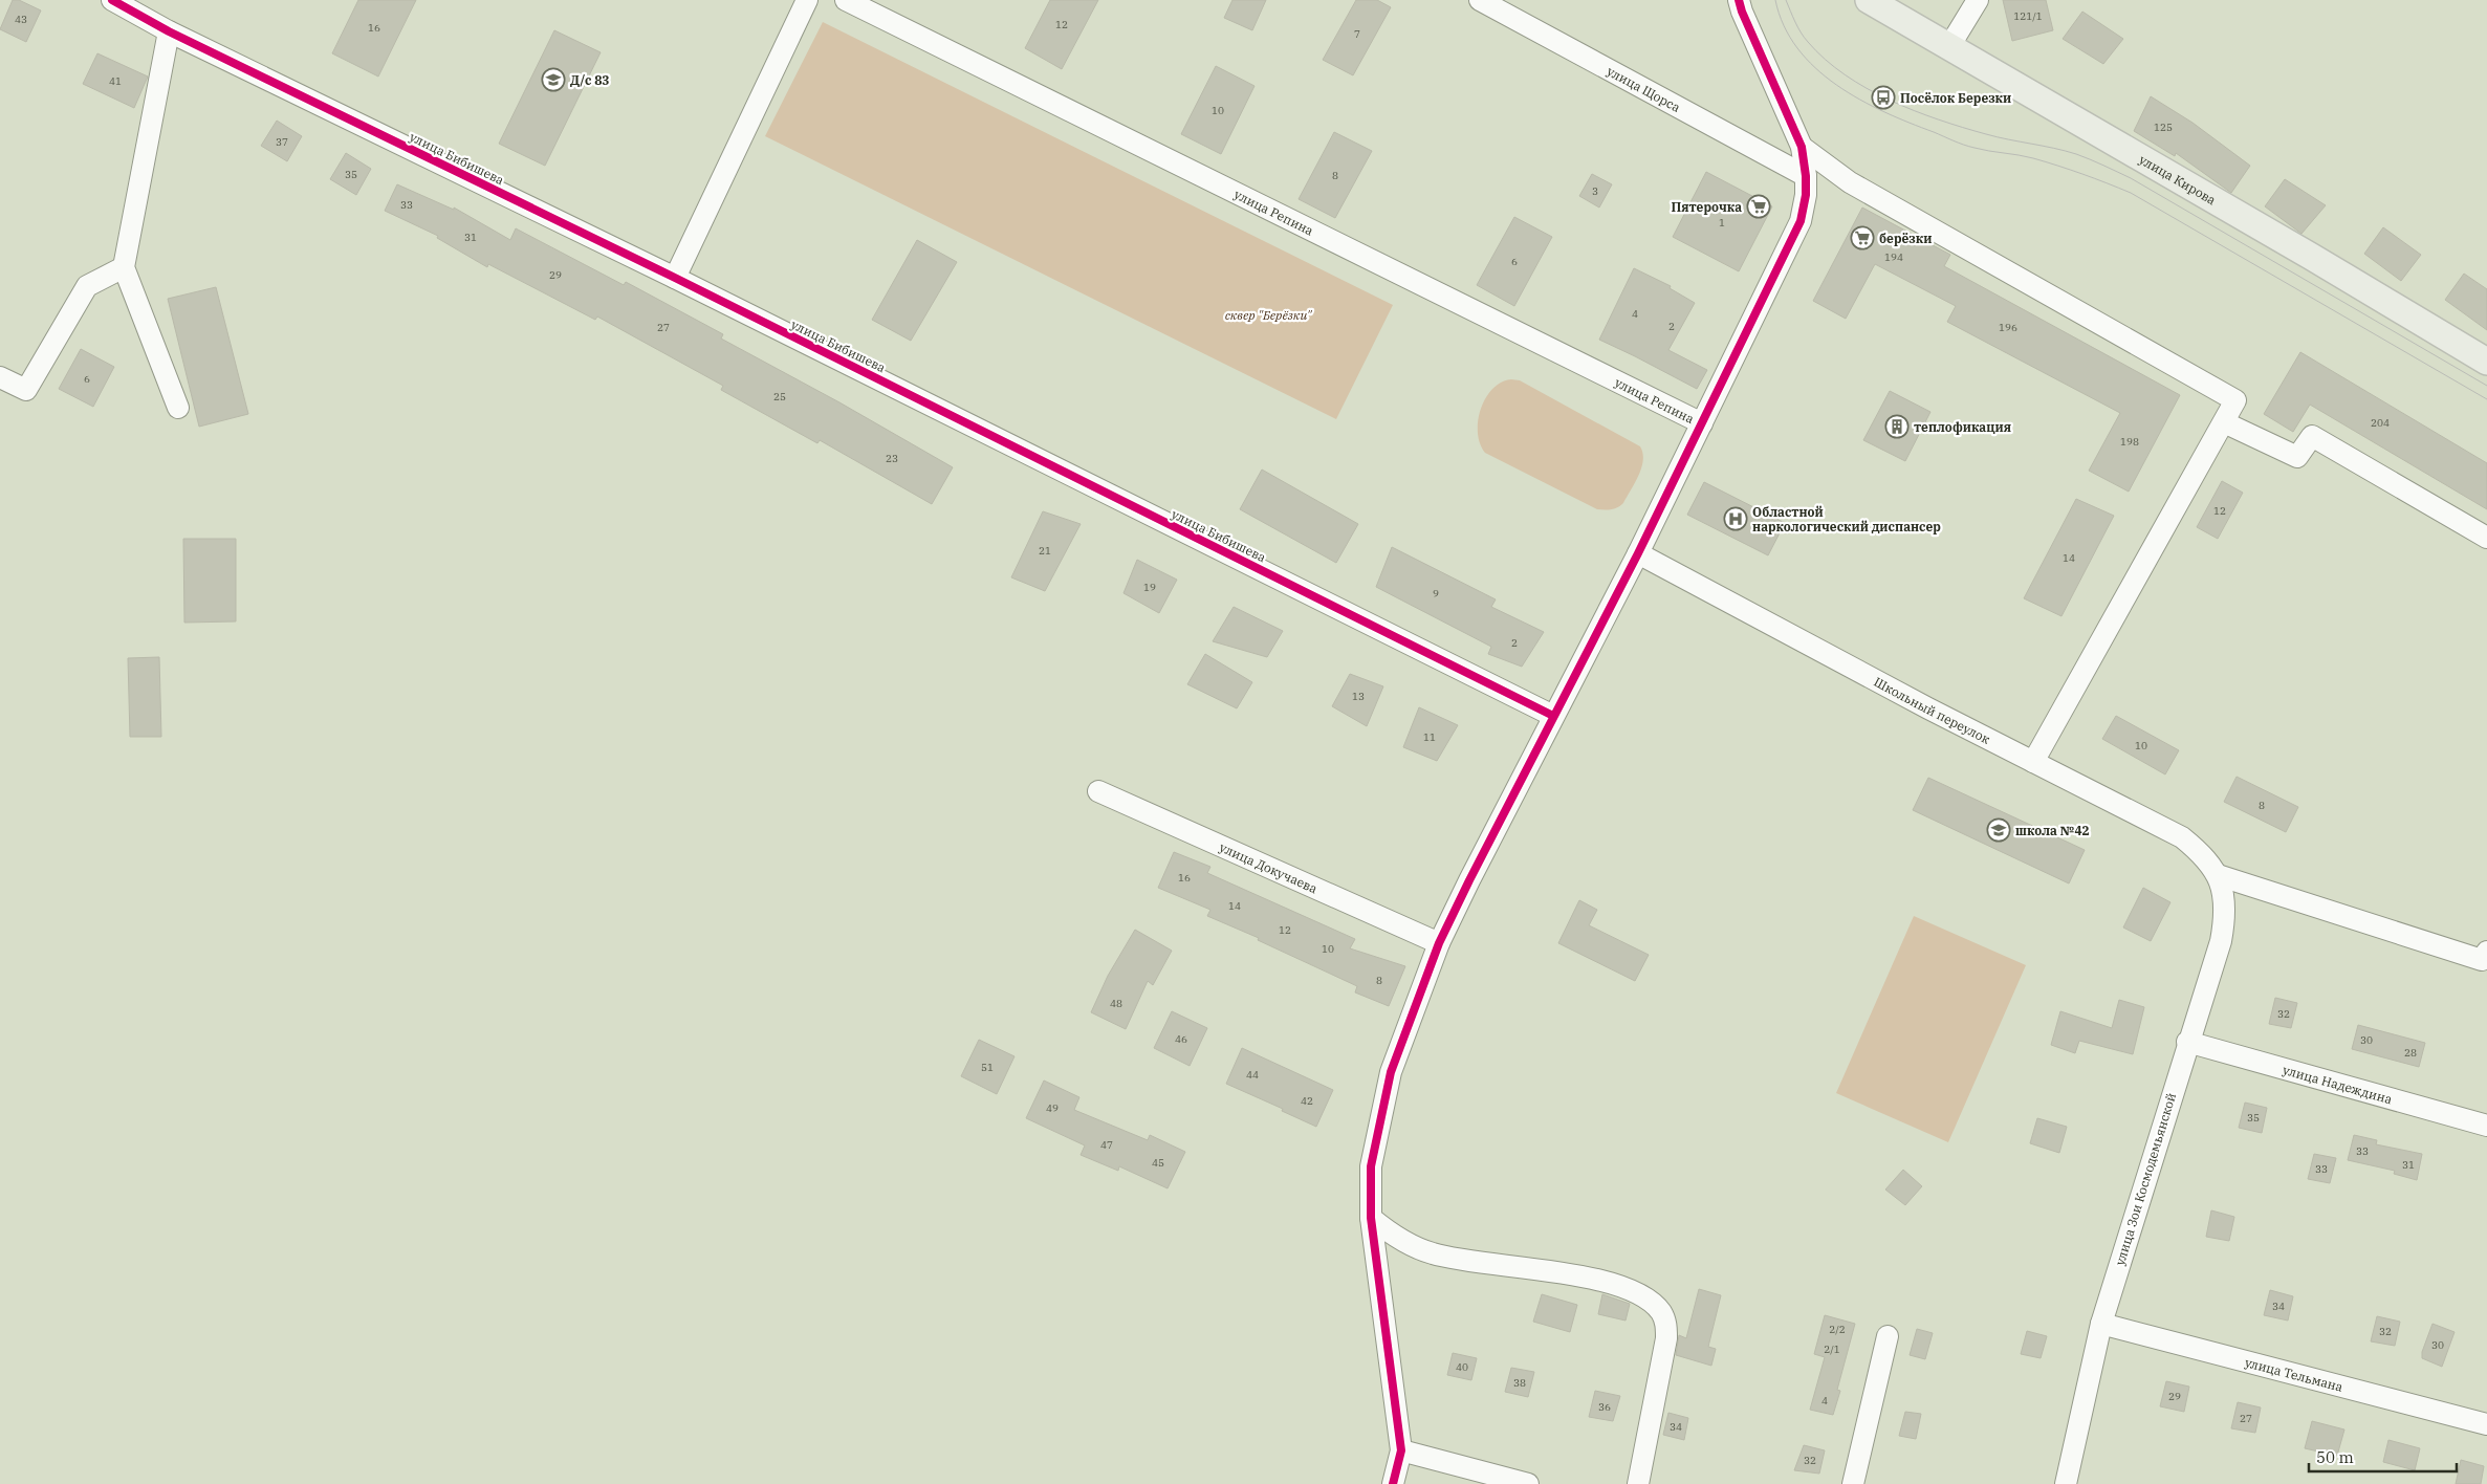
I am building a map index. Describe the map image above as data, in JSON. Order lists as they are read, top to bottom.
{
  "streets": {
    "main road": ["улица Кирова"],
    "street": [
      "улица Щорса",
      "улица Бибишева",
      "улица Репина",
      "Школьный переулок",
      "улица Докучаева",
      "улица Надеждина",
      "улица Зои Космодемьянской",
      "улица Тельмана"
    ]
  },
  "crossings": [
    ["Школьный переулок", "улица Зои Космодемьянской"],
    ["улица Надеждина", "улица Зои Космодемьянской"],
    ["улица Зои Космодемьянской", "улица Тельмана"]
  ],
  "parks": ["сквер \"Берёзки\""],
  "places": {
    "school or university": ["Д/с 83", "школа №42"],
    "bus stop": ["Посёлок Березки"],
    "supermarket": ["Пятерочка", "берёзки"],
    "building": ["теплофикация"],
    "hospital": ["Областной наркологический диспансер"]
  },
  "house_numbers": [
    "121/1",
    "43",
    "12",
    "16",
    "7",
    "41",
    "10",
    "125",
    "37",
    "35",
    "8",
    "3",
    "33",
    "1",
    "31",
    "194",
    "6",
    "29",
    "4",
    "2",
    "27",
    "196",
    "6",
    "25",
    "204",
    "198",
    "23",
    "12",
    "21",
    "14",
    "19",
    "9",
    "2",
    "13",
    "11",
    "10",
    "8",
    "16",
    "14",
    "12",
    "10",
    "8",
    "48",
    "32",
    "46",
    "30",
    "28",
    "51",
    "44",
    "42",
    "49",
    "35",
    "47",
    "33",
    "45",
    "31",
    "33",
    "34",
    "2/2",
    "32",
    "30",
    "2/1",
    "40",
    "38",
    "29",
    "4",
    "36",
    "27",
    "34",
    "32"
  ],
  "scale_bar": "50 m"
}
